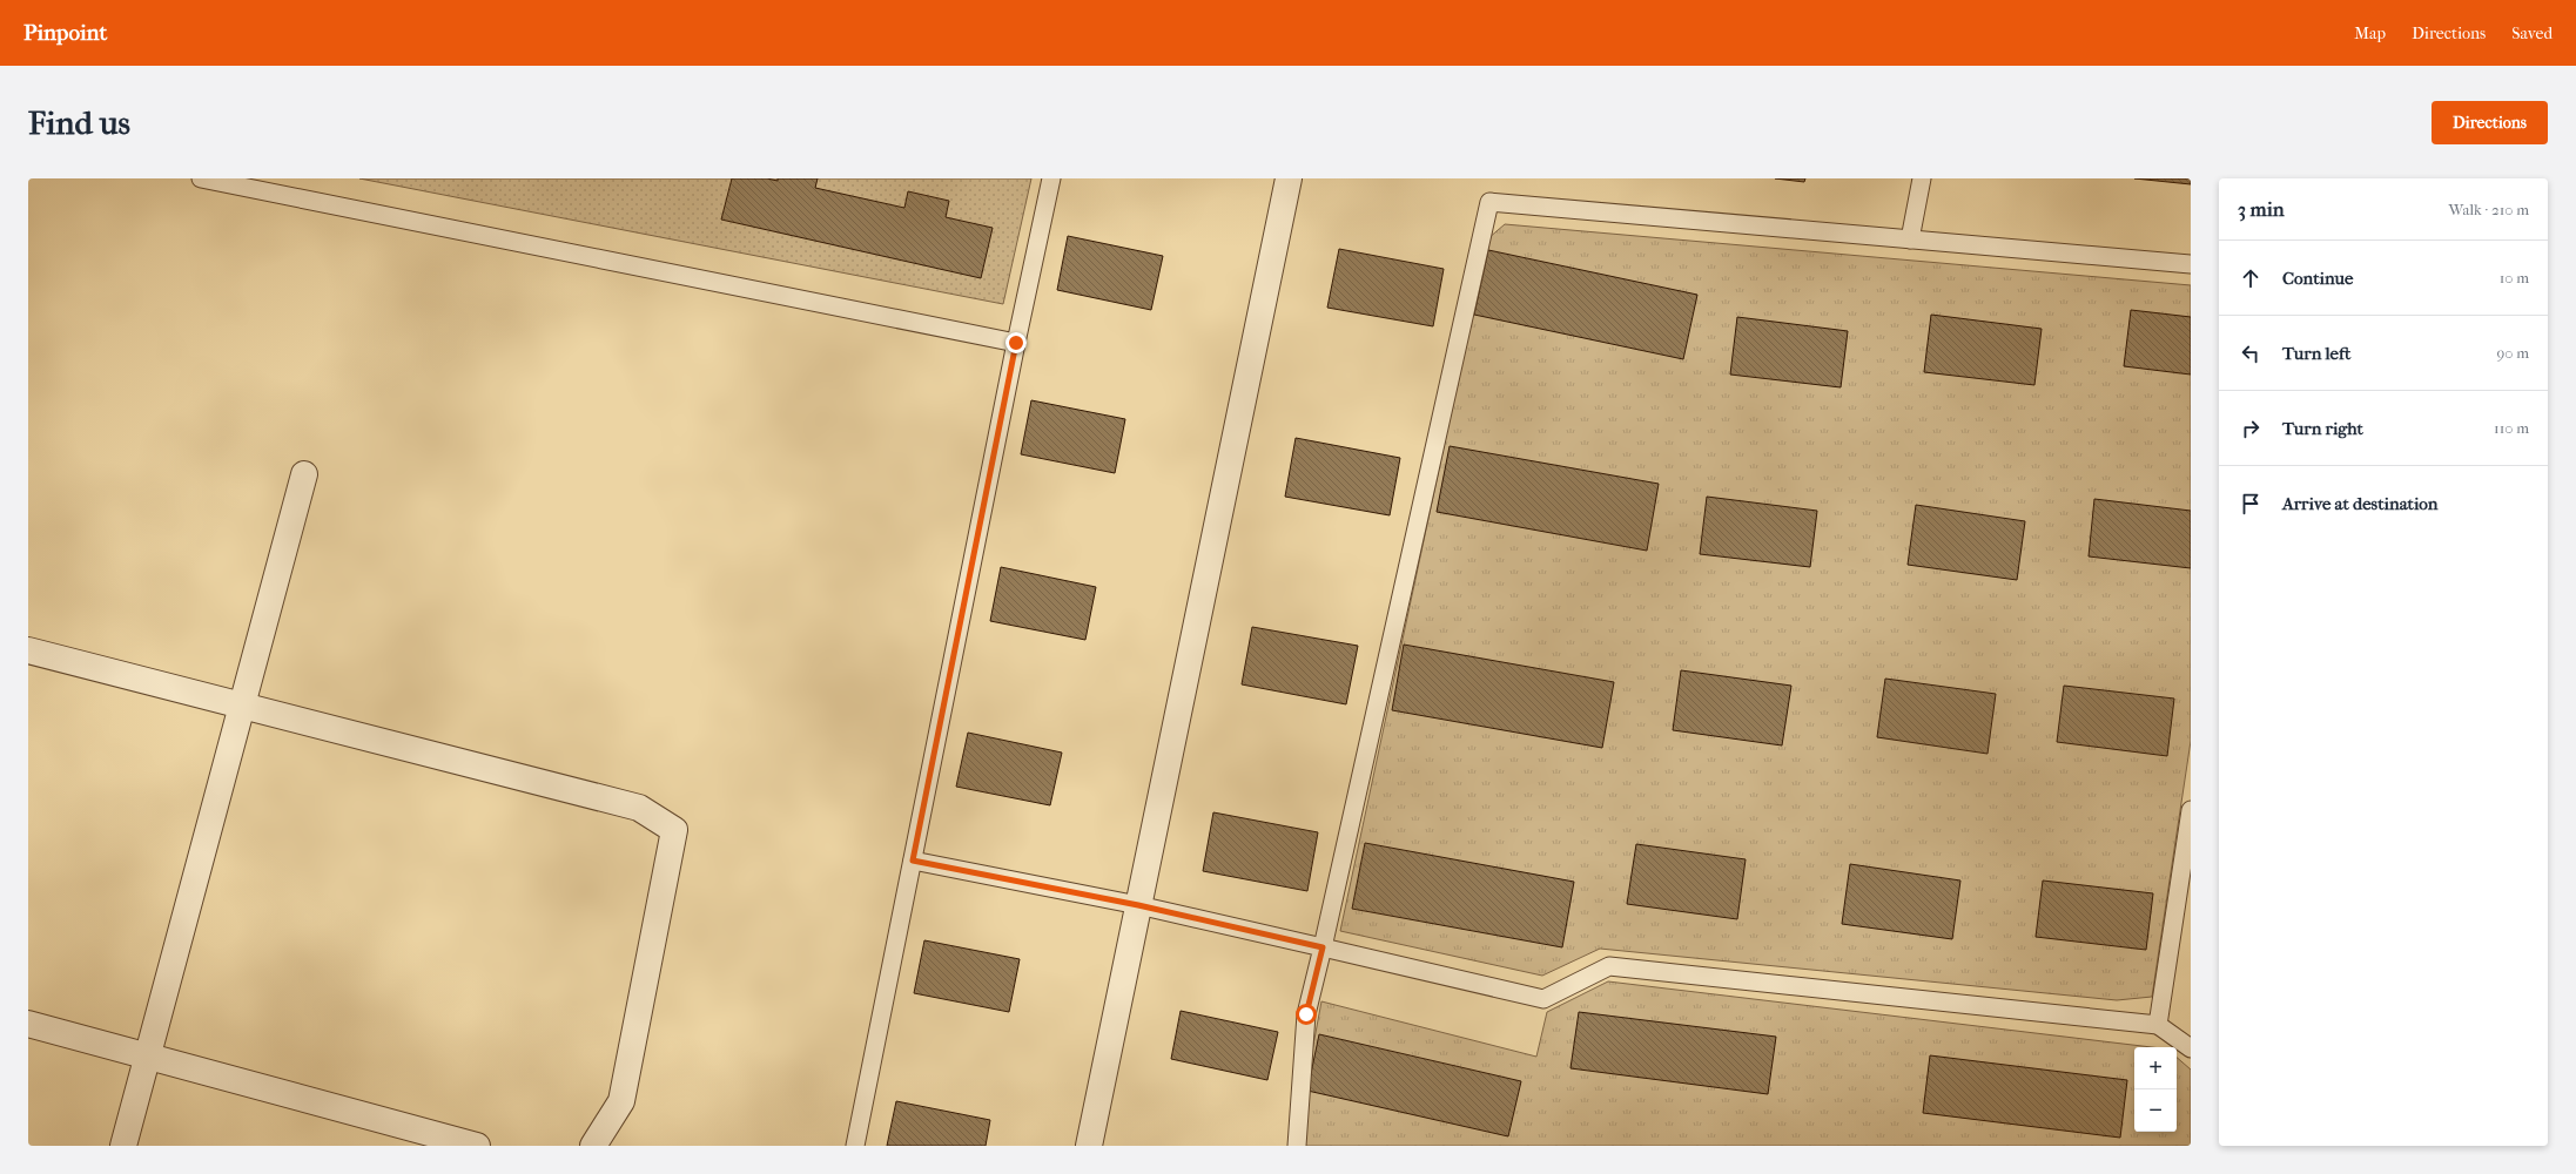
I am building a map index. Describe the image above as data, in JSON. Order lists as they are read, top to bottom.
{
  "page": {
    "header": "Pinpoint",
    "nav": ["Map", "Directions", "Saved"],
    "buttons": "Directions",
    "title": "Find us",
    "heading": ["3 min", "Walk · 210 m"],
    "list": [
      ["Continue", "10 m"],
      ["Turn left", "90 m"],
      ["Turn right", "110 m"],
      "Arrive at destination"
    ],
    "map_buttons": ["+", "−"]
  }
}
